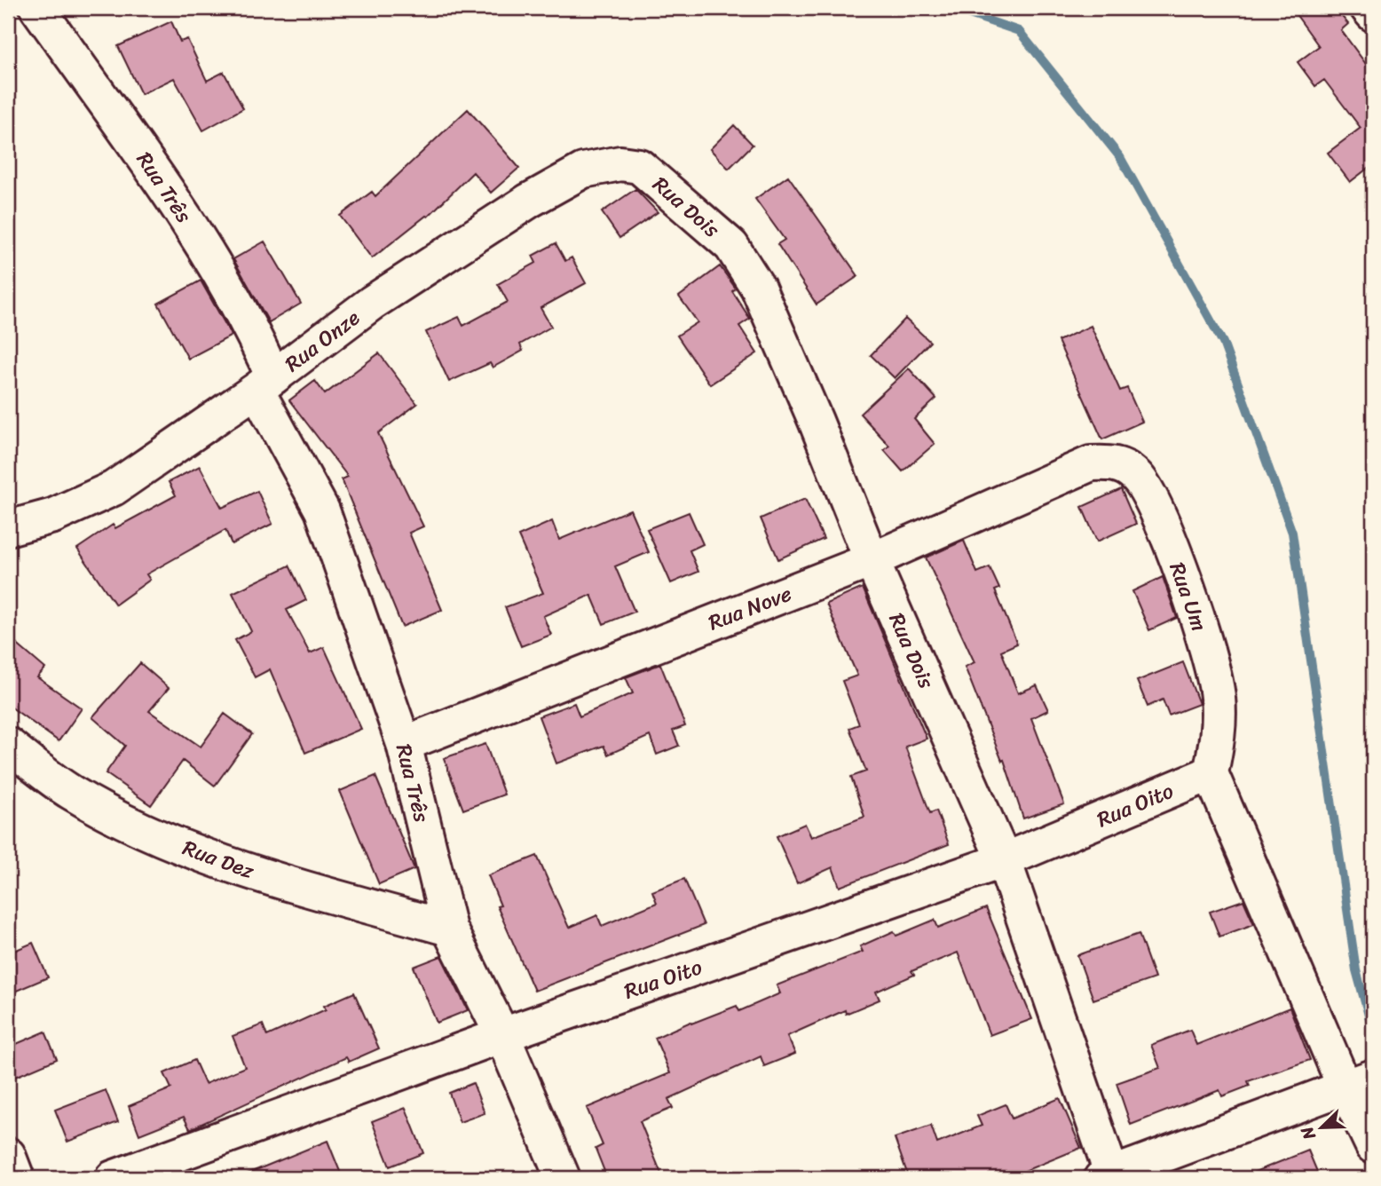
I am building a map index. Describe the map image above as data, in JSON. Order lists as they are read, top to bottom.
{
  "streets": {
    "street": [
      "Rua Três",
      "Rua Dois",
      "Rua Onze",
      "Rua Um",
      "Rua Nove",
      "Rua Oito",
      "Rua Dez"
    ]
  },
  "crossings": [
    ["Rua Três", "Rua Onze"],
    ["Rua Três", "Rua Nove"],
    ["Rua Três", "Rua Oito"],
    ["Rua Três", "Rua Dez"],
    ["Rua Dois", "Rua Onze"],
    ["Rua Dois", "Rua Nove"],
    ["Rua Dois", "Rua Oito"],
    ["Rua Um", "Rua Nove"],
    ["Rua Um", "Rua Oito"]
  ],
  "north": "bottom left"
}
